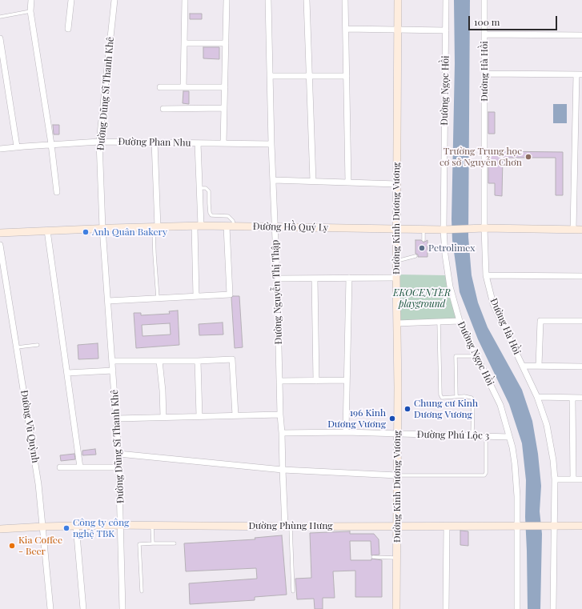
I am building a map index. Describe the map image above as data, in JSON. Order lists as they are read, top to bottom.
{
  "streets": {
    "street": [
      "Đường Hà Hồi",
      "Đường Ngọc Hồi",
      "Đường Dũng Sĩ Thanh Khê",
      "Đường Phan Nhu",
      "Đường Kinh Dương Vương",
      "Đường Hồ Quý Ly",
      "Đường Nguyễn Thị Thập",
      "Đường Vũ Quỳnh",
      "Đường Phú Lộc 3",
      "Đường Phùng Hưng"
    ]
  },
  "crossings": [
    ["Đường Hà Hồi", "Đường Hồ Quý Ly"],
    ["Đường Hà Hồi", "Đường Phùng Hưng"],
    ["Đường Ngọc Hồi", "Đường Hồ Quý Ly"],
    ["Đường Ngọc Hồi", "Đường Phú Lộc 3"],
    ["Đường Ngọc Hồi", "Đường Phùng Hưng"],
    ["Đường Dũng Sĩ Thanh Khê", "Đường Phan Nhu"],
    ["Đường Dũng Sĩ Thanh Khê", "Đường Hồ Quý Ly"],
    ["Đường Dũng Sĩ Thanh Khê", "Đường Phùng Hưng"],
    ["Đường Phan Nhu", "Đường Nguyễn Thị Thập"],
    ["Đường Kinh Dương Vương", "Đường Hồ Quý Ly"],
    ["Đường Kinh Dương Vương", "Đường Phú Lộc 3"],
    ["Đường Kinh Dương Vương", "Đường Phùng Hưng"],
    ["Đường Hồ Quý Ly", "Đường Nguyễn Thị Thập"],
    ["Đường Nguyễn Thị Thập", "Đường Phú Lộc 3"],
    ["Đường Nguyễn Thị Thập", "Đường Phùng Hưng"],
    ["Đường Vũ Quỳnh", "Đường Phùng Hưng"]
  ],
  "parks": ["EKOCENTER playground"],
  "places": [
    "Trường Trung học cơ sở Nguyễn Chơn",
    "Anh Quân Bakery",
    "Petrolimex",
    "Chung cư Kinh Dương Vương",
    "196 Kinh Dương Vương",
    "Công ty công nghệ TBK",
    "Kia Coffee - Beer"
  ],
  "scale_bar": "100 m"
}
